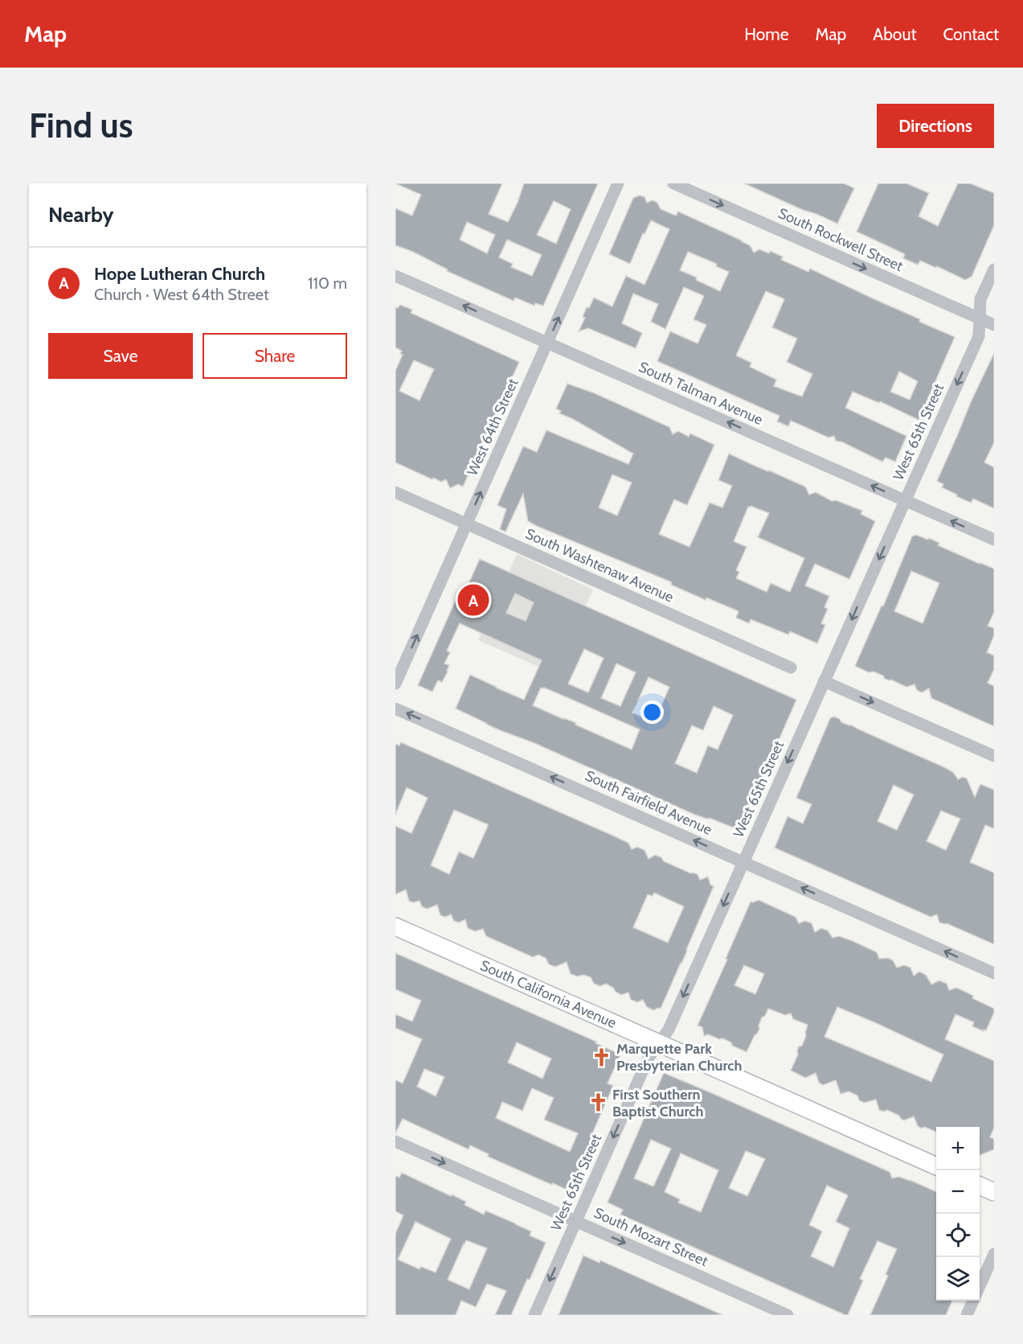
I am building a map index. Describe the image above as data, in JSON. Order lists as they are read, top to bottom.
{
  "streets": {
    "street": [
      "South Rockwell Street",
      "South Talman Avenue",
      "West 64th Street",
      "West 65th Street",
      "South Washtenaw Avenue",
      "South Fairfield Avenue",
      "South California Avenue",
      "South Mozart Street"
    ]
  },
  "crossings": [
    ["South Rockwell Street", "West 65th Street"],
    ["South Talman Avenue", "West 64th Street"],
    ["South Talman Avenue", "West 65th Street"],
    ["West 64th Street", "South Washtenaw Avenue"],
    ["West 65th Street", "South Fairfield Avenue"],
    ["West 65th Street", "South California Avenue"],
    ["West 65th Street", "South Mozart Street"]
  ],
  "one_way": [
    "South Rockwell Street",
    "South Talman Avenue",
    "West 64th Street",
    "West 65th Street",
    "South Fairfield Avenue",
    "South Mozart Street"
  ],
  "places": {
    "church": ["Marquette Park Presbyterian Church", "First Southern Baptist Church"]
  },
  "page": {
    "header": "Map",
    "nav": [
      "Home",
      "Map",
      "About",
      "Contact"
    ],
    "buttons": [
      "Directions",
      ["Save", "Share"]
    ],
    "title": "Find us",
    "heading": "Nearby",
    "list": [
      {
        "mark": "A",
        "name": "Hope Lutheran Church",
        "note": "Church · West 64th Street",
        "value": "110 m"
      }
    ],
    "pins": "A",
    "map_buttons": ["+", "−"]
  }
}
